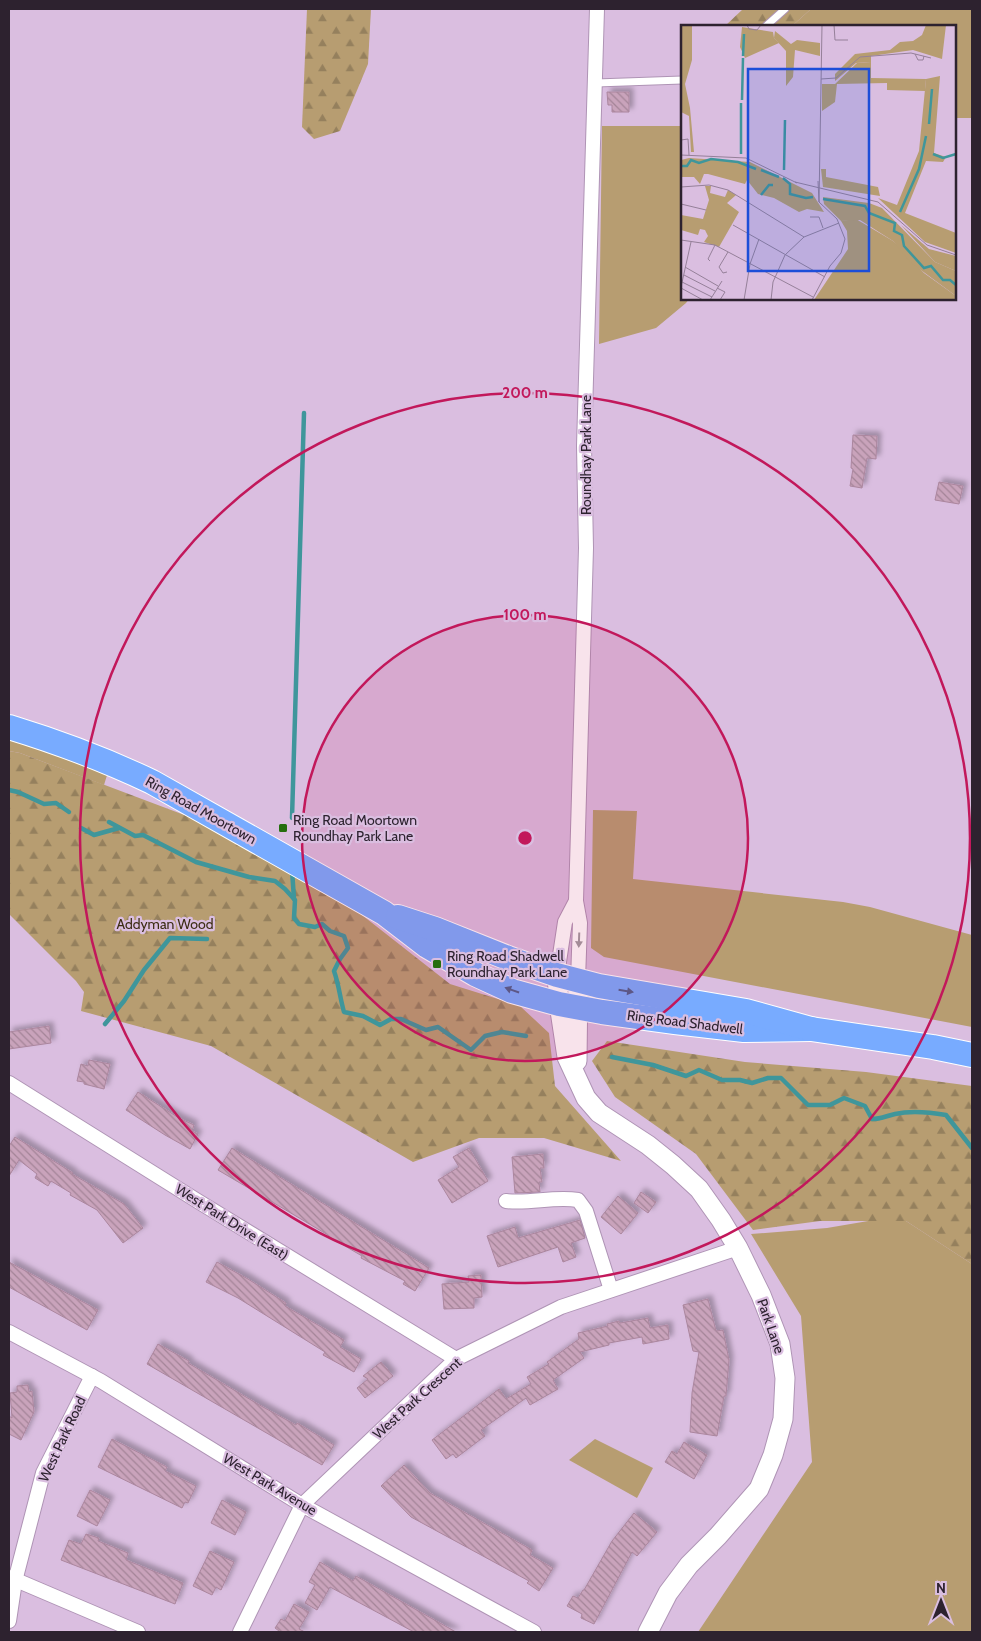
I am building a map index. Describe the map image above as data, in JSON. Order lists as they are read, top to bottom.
{
  "streets": {
    "highway": ["Ring Road Moortown", "Ring Road Shadwell"],
    "street": [
      "Roundhay Park Lane",
      "West Park Drive (East)",
      "Park Lane",
      "West Park Crescent",
      "West Park Road",
      "West Park Avenue"
    ]
  },
  "crossings": [
    ["Roundhay Park Lane", "Ring Road Moortown"],
    ["Roundhay Park Lane", "Ring Road Shadwell"],
    ["Roundhay Park Lane", "Park Lane"],
    ["Ring Road Moortown", "Ring Road Shadwell"],
    ["Ring Road Moortown", "Park Lane"],
    ["Ring Road Shadwell", "Park Lane"],
    ["West Park Drive (East)", "West Park Crescent"],
    ["Park Lane", "West Park Crescent"],
    ["West Park Crescent", "West Park Avenue"],
    ["West Park Road", "West Park Avenue"]
  ],
  "parks": ["Addyman Wood"],
  "places": {
    "transit": ["Ring Road Moortown Roundhay Park Lane", "Ring Road Shadwell Roundhay Park Lane"]
  },
  "north": "top",
  "rings": ["200 m", "100 m"]
}
